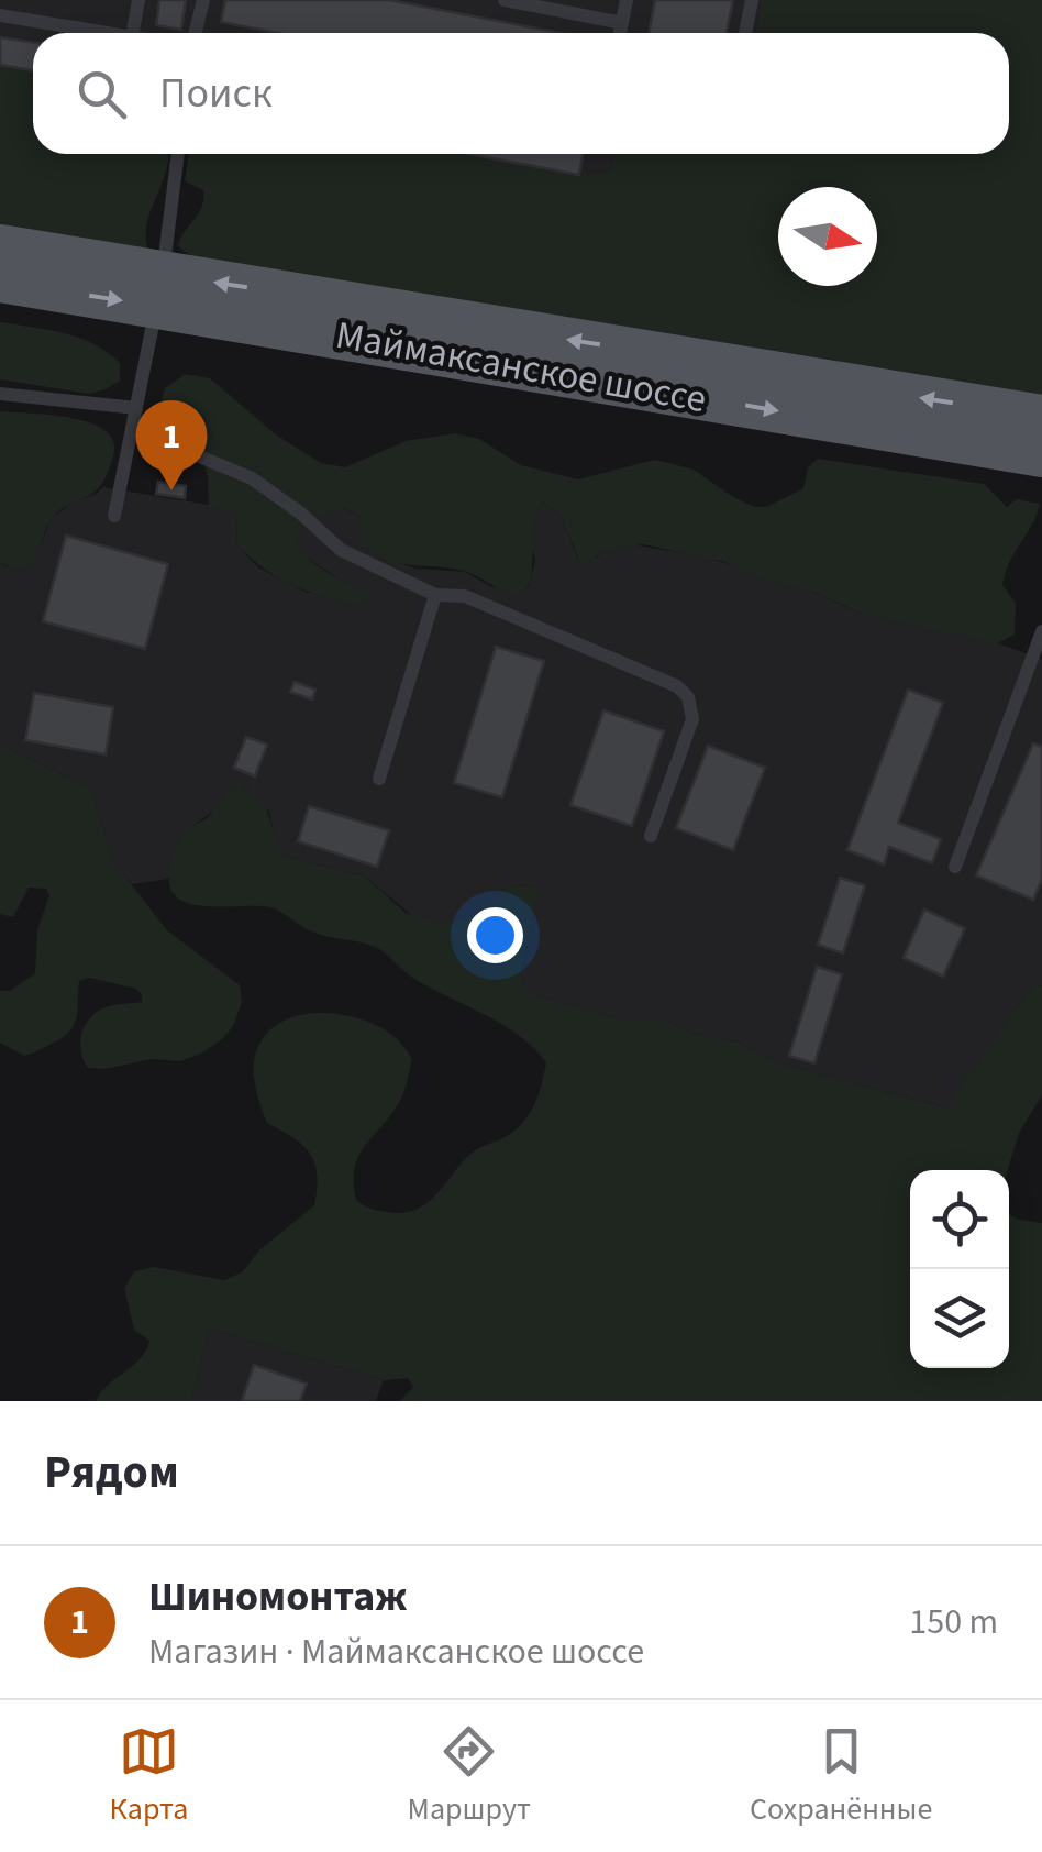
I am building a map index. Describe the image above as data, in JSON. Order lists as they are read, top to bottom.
{
  "streets": {
    "main road": ["Маймаксанское шоссе"]
  },
  "north": "right",
  "page": {
    "search": "Поиск",
    "pins": "1",
    "heading": "Рядом",
    "list": [
      {
        "mark": "1",
        "name": "Шиномонтаж",
        "note": "Магазин · Маймаксанское шоссе",
        "value": "150 m"
      }
    ],
    "nav": ["Карта", "Маршрут", "Сохранённые"]
  }
}
